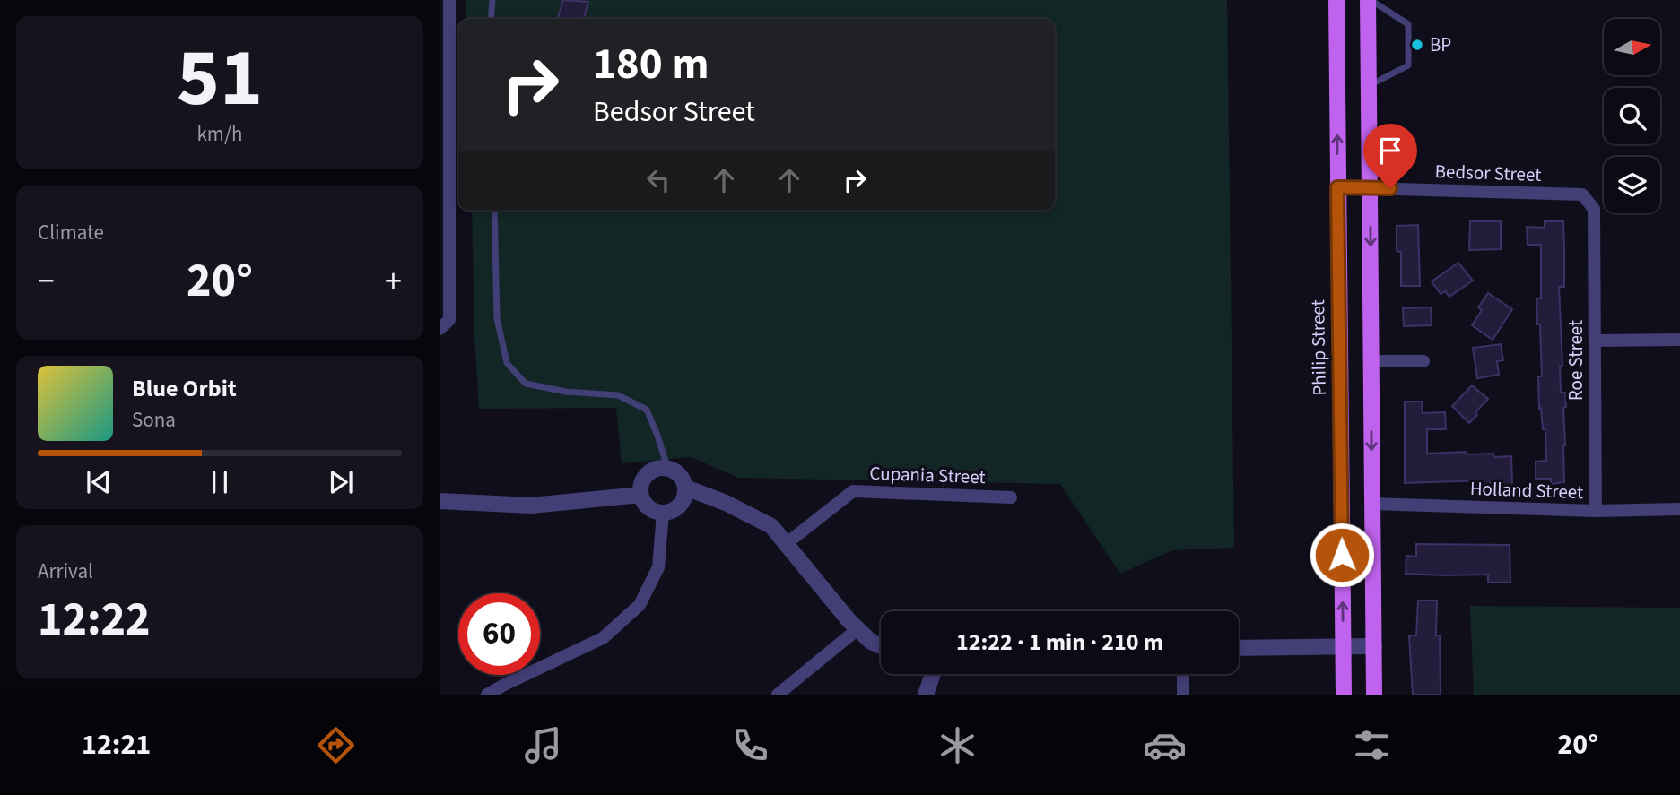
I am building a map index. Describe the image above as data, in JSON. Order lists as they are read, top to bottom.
{
  "streets": {
    "main road": ["Philip Street"],
    "street": [
      "Bedsor Street",
      "Roe Street",
      "Cupania Street",
      "Holland Street"
    ]
  },
  "crossings": [
    ["Bedsor Street", "Philip Street"],
    ["Bedsor Street", "Roe Street"],
    ["Roe Street", "Holland Street"]
  ],
  "places": ["BP"],
  "north": "right",
  "page": {
    "tile": [
      ["51", "km/h"],
      "Climate",
      ["Arrival", "12:22"]
    ],
    "turn": ["180 m", "Bedsor Street"],
    "heat": ["−", "20°", "+"],
    "song": ["Blue Orbit", "Sona"],
    "limit": "60",
    "trip": "12:22 · 1 min · 210 m",
    "tabs": ["12:21", "20°"]
  }
}
